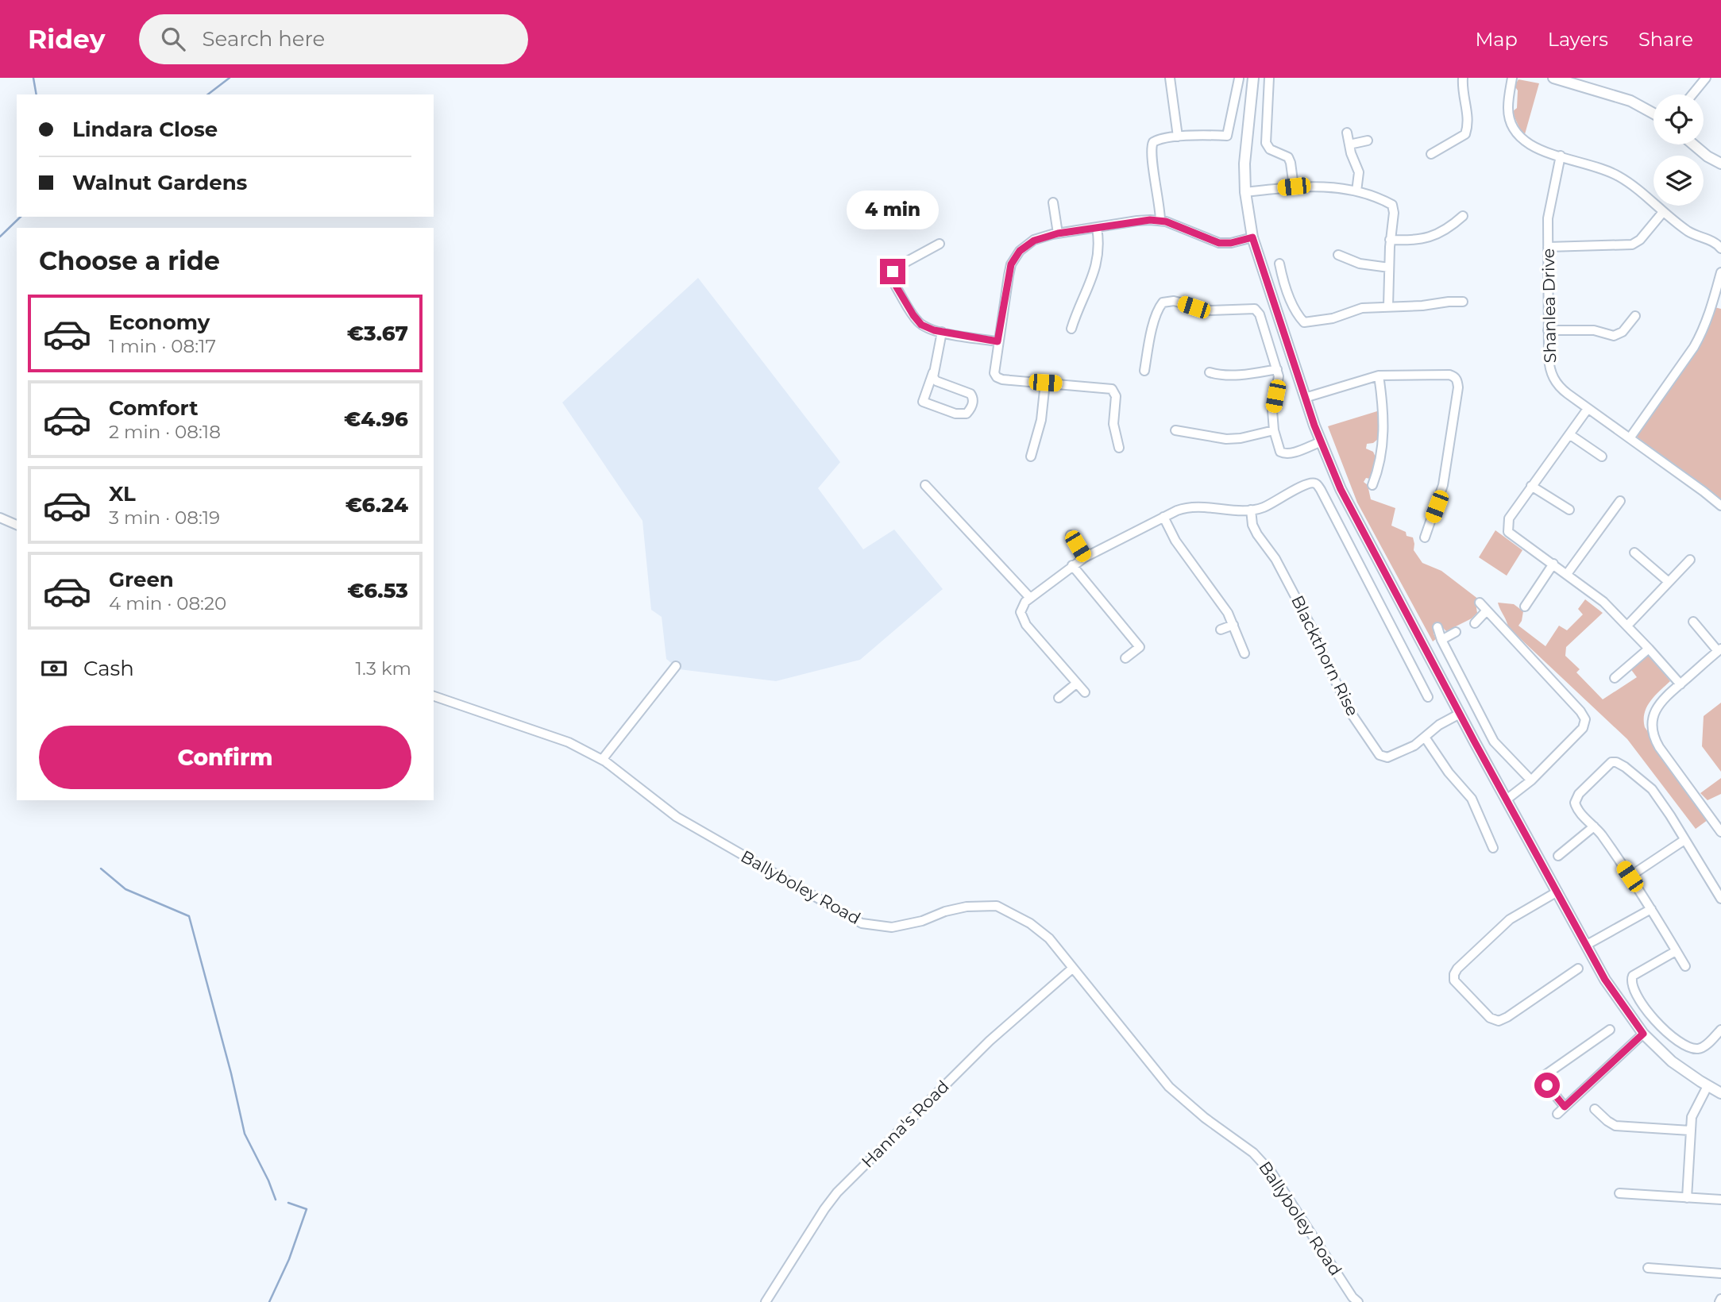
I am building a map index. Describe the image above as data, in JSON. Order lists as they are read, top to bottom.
{
  "streets": {
    "street": [
      "Shanlea Drive",
      "Blackthorn Rise",
      "Ballyboley Road",
      "Hanna's Road"
    ]
  },
  "crossings": [
    ["Ballyboley Road", "Hanna's Road"]
  ],
  "page": {
    "header": "Ridey",
    "search": "Search here",
    "nav": ["Map", "Layers", "Share"],
    "banner": ["Lindara Close", "Walnut Gardens"],
    "bubble": "4 min",
    "heading": "Choose a ride",
    "list": [
      {
        "name": "Economy",
        "note": "1 min · 08:17",
        "value": "€3.67"
      },
      {
        "name": "Comfort",
        "note": "2 min · 08:18",
        "value": "€4.96"
      },
      {
        "name": "XL",
        "note": "3 min · 08:19",
        "value": "€6.24"
      },
      {
        "name": "Green",
        "note": "4 min · 08:20",
        "value": "€6.53"
      }
    ],
    "pay": ["Cash", "1.3 km"],
    "buttons": "Confirm"
  }
}
